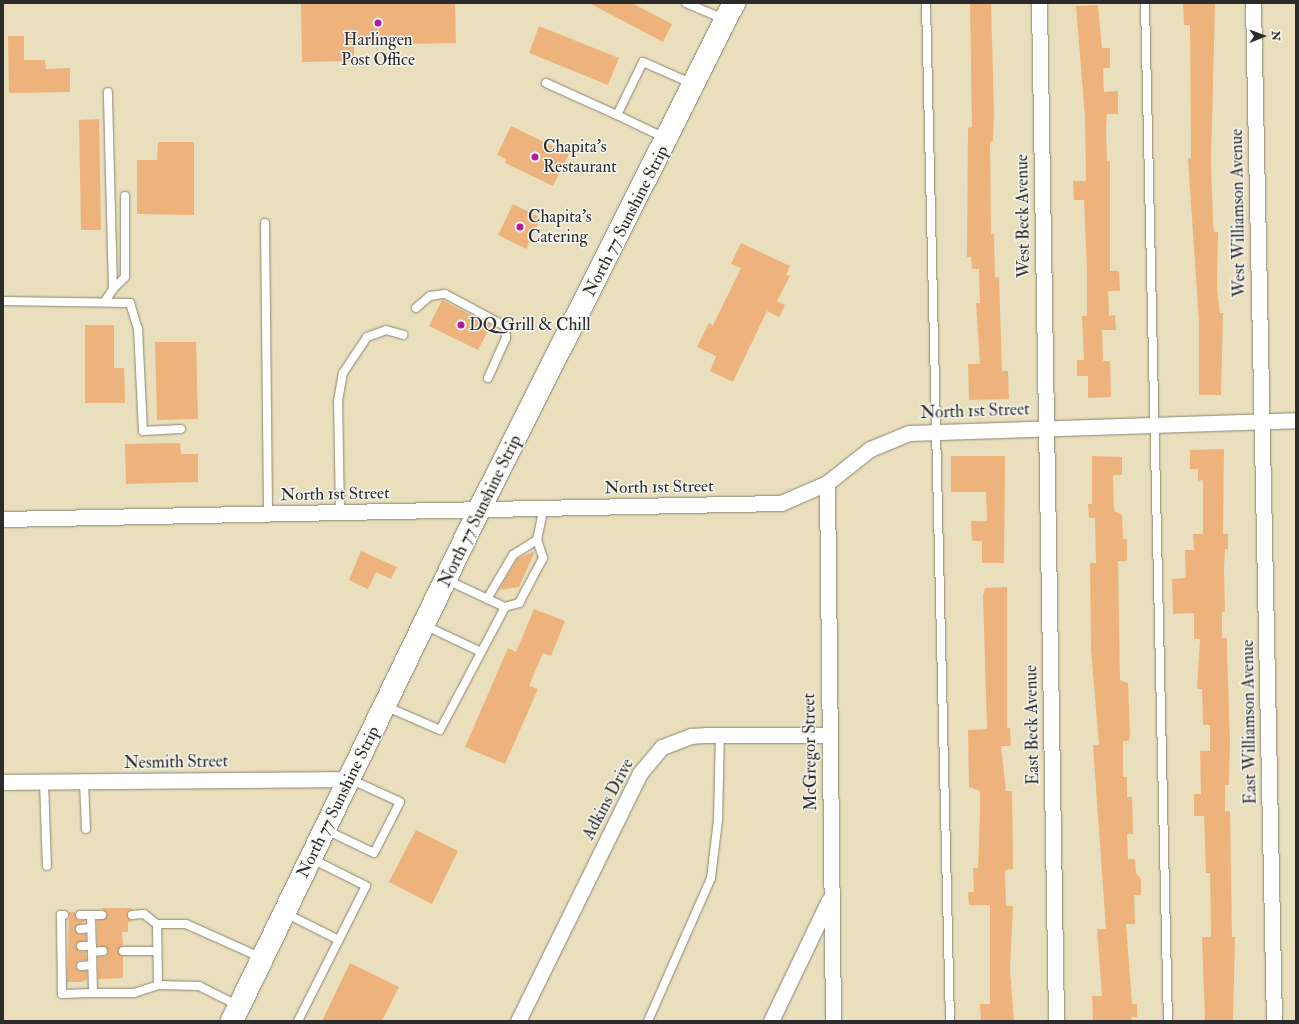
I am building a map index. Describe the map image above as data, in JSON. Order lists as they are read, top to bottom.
{
  "streets": {
    "main road": ["North 77 Sunshine Strip"],
    "street": [
      "West Williamson Avenue",
      "West Beck Avenue",
      "North 1st Street",
      "East Williamson Avenue",
      "East Beck Avenue",
      "McGregor Street",
      "Nesmith Street",
      "Adkins Drive"
    ]
  },
  "crossings": [
    ["West Williamson Avenue", "North 1st Street"],
    ["West Williamson Avenue", "East Williamson Avenue"],
    ["West Beck Avenue", "North 1st Street"],
    ["West Beck Avenue", "East Beck Avenue"],
    ["North 77 Sunshine Strip", "North 1st Street"],
    ["North 77 Sunshine Strip", "Nesmith Street"],
    ["North 1st Street", "East Williamson Avenue"],
    ["North 1st Street", "East Beck Avenue"],
    ["North 1st Street", "McGregor Street"],
    ["McGregor Street", "Adkins Drive"]
  ],
  "places": [
    "Harlingen Post Office",
    "Chapita's Restaurant",
    "Chapita's Catering",
    "DQ Grill & Chill"
  ],
  "north": "right"
}
